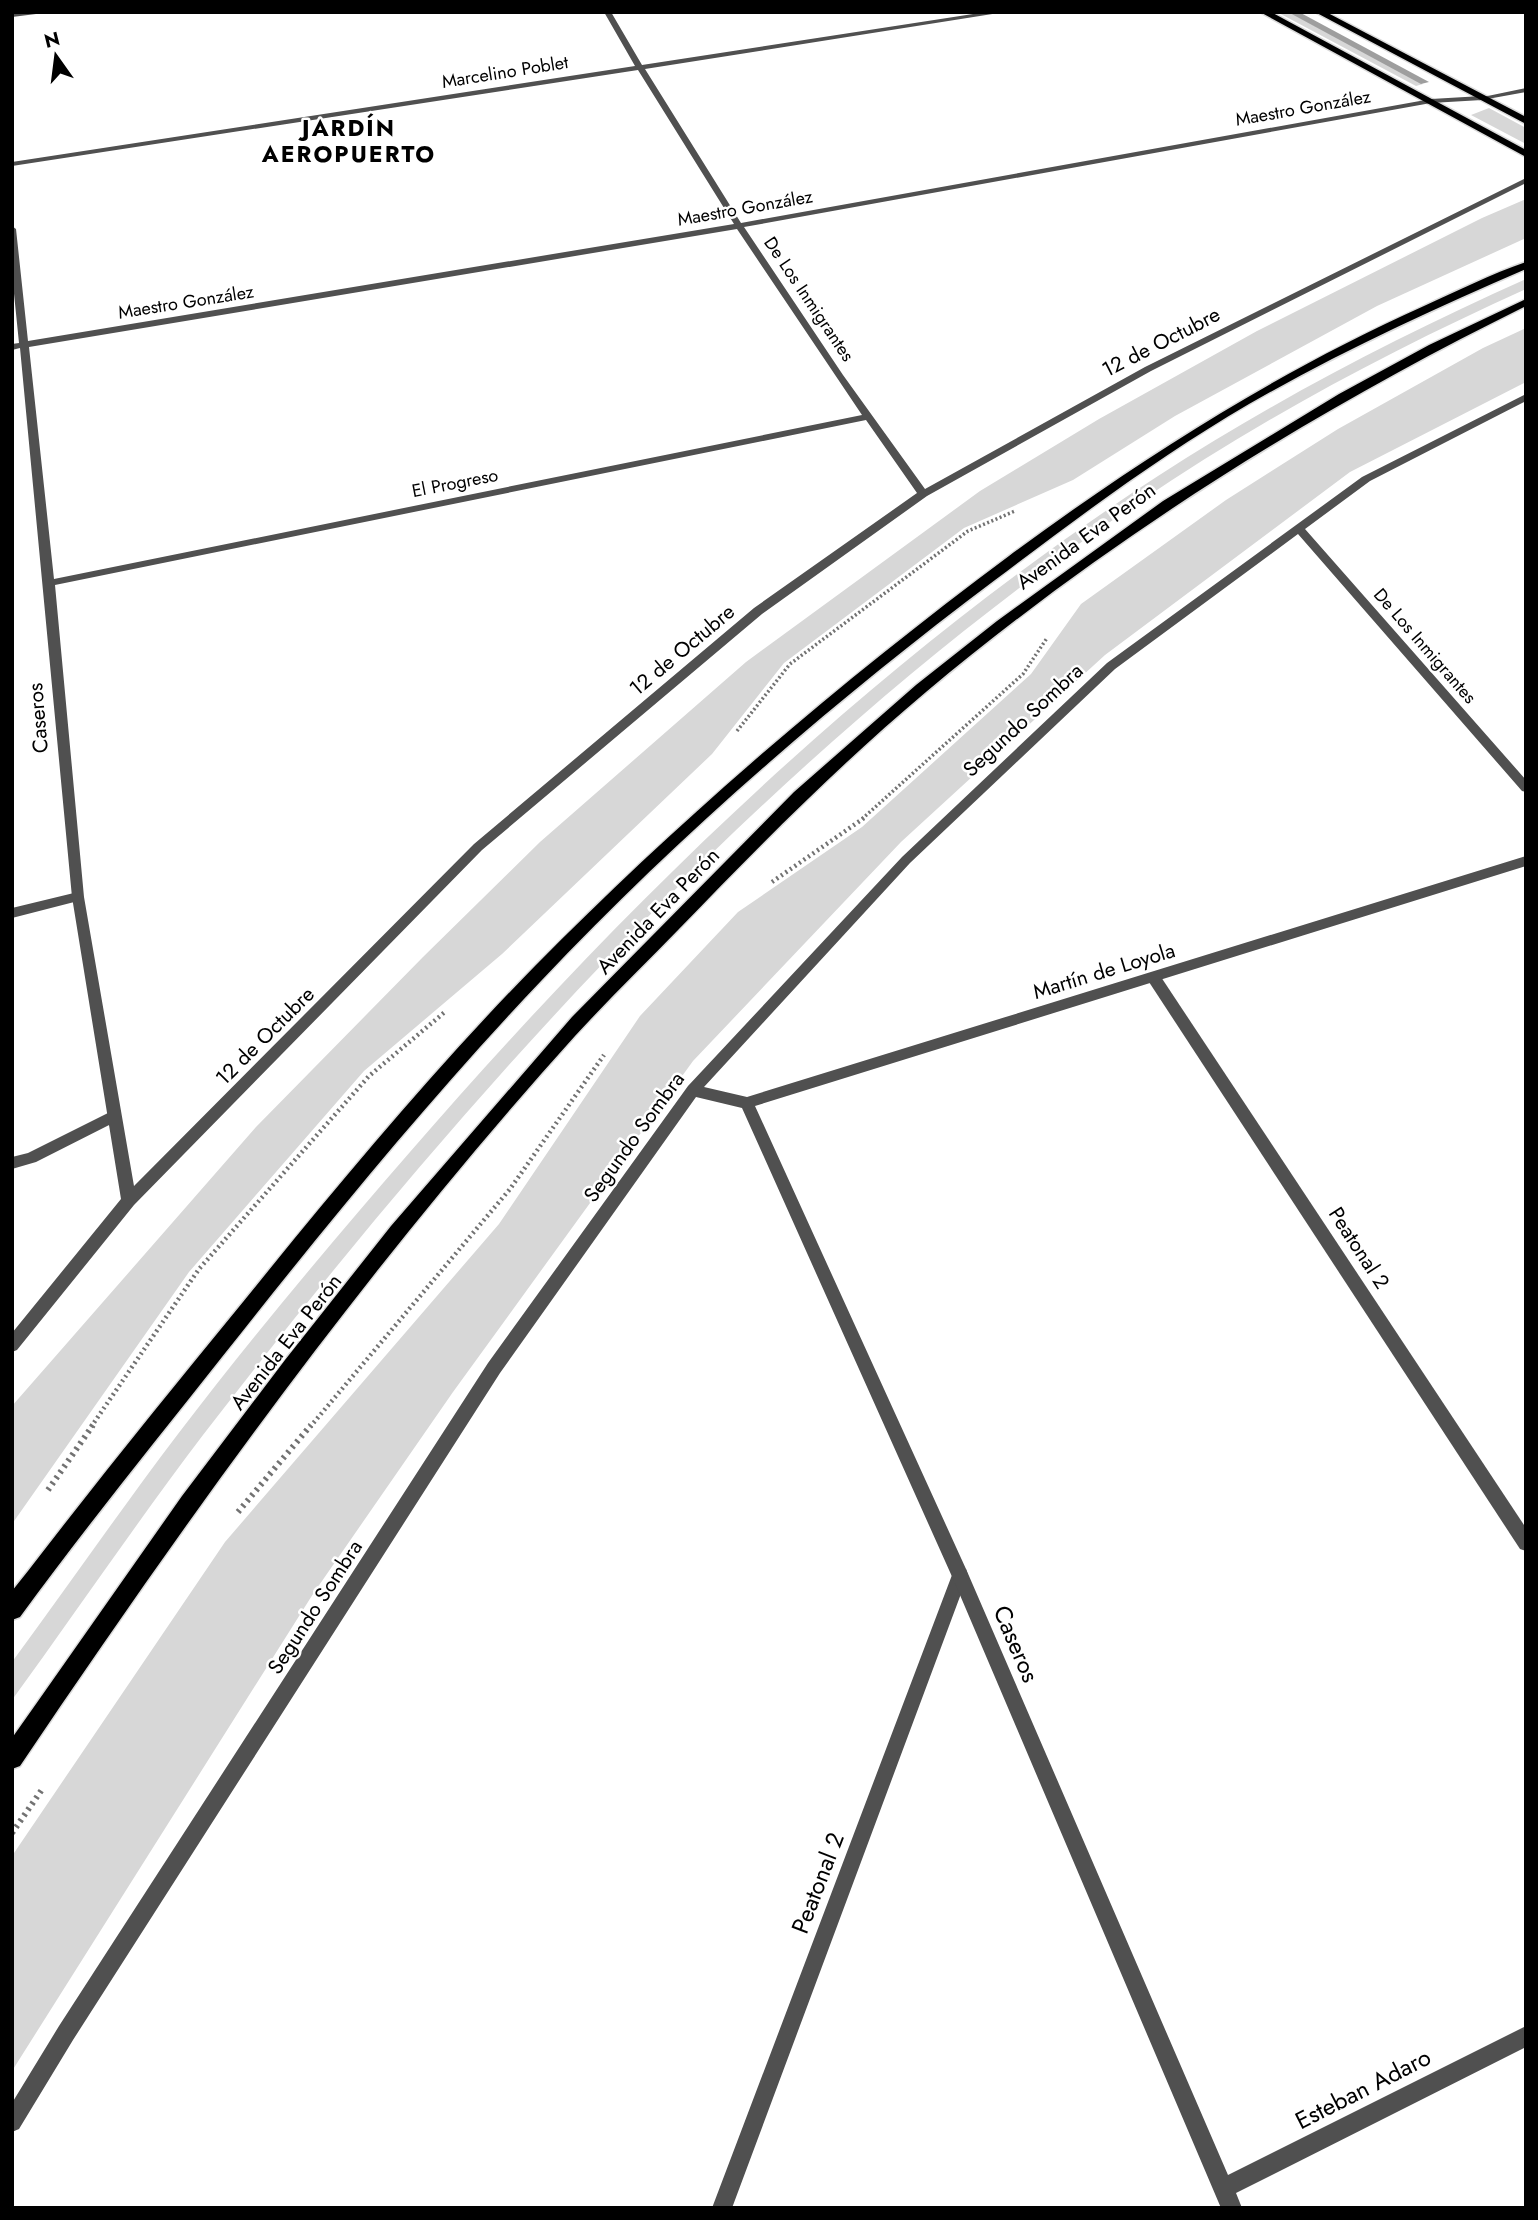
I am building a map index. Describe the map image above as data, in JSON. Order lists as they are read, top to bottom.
{
  "streets": {
    "main road": ["Avenida Eva Perón"],
    "street": [
      "Marcelino Poblet",
      "Maestro González",
      "De Los Inmigrantes",
      "12 de Octubre",
      "El Progreso",
      "Caseros",
      "Segundo Sombra",
      "Martín de Loyola",
      "Peatonal 2",
      "Esteban Adaro"
    ]
  },
  "crossings": [
    ["Marcelino Poblet", "De Los Inmigrantes"],
    ["Maestro González", "De Los Inmigrantes"],
    ["Maestro González", "Caseros"],
    ["De Los Inmigrantes", "12 de Octubre"],
    ["De Los Inmigrantes", "El Progreso"],
    ["De Los Inmigrantes", "Segundo Sombra"],
    ["12 de Octubre", "Caseros"],
    ["El Progreso", "Caseros"],
    ["Caseros", "Martín de Loyola"],
    ["Caseros", "Peatonal 2"],
    ["Caseros", "Esteban Adaro"],
    ["Martín de Loyola", "Peatonal 2"]
  ],
  "districts": ["JARDÍN AEROPUERTO"],
  "north": "top"
}
